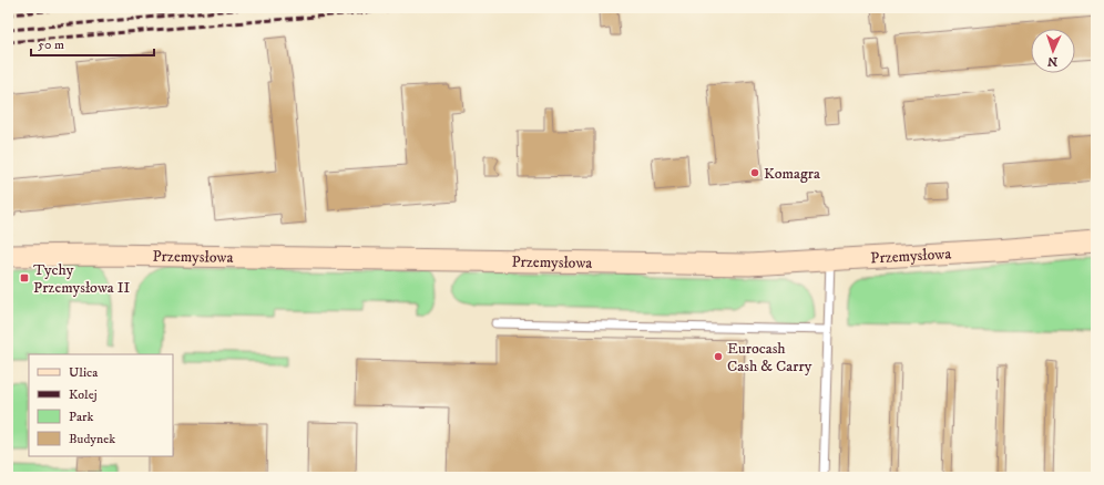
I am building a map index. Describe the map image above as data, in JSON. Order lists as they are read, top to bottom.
{
  "streets": {
    "street": ["Przemysłowa"]
  },
  "places": {
    "other": ["Komagra", "Eurocash Cash & Carry"],
    "transit": ["Tychy Przemysłowa II"]
  },
  "legend": [
    "Ulica",
    "Kolej",
    "Park",
    "Budynek"
  ],
  "scale_bar": "50 m",
  "north": "bottom"
}
